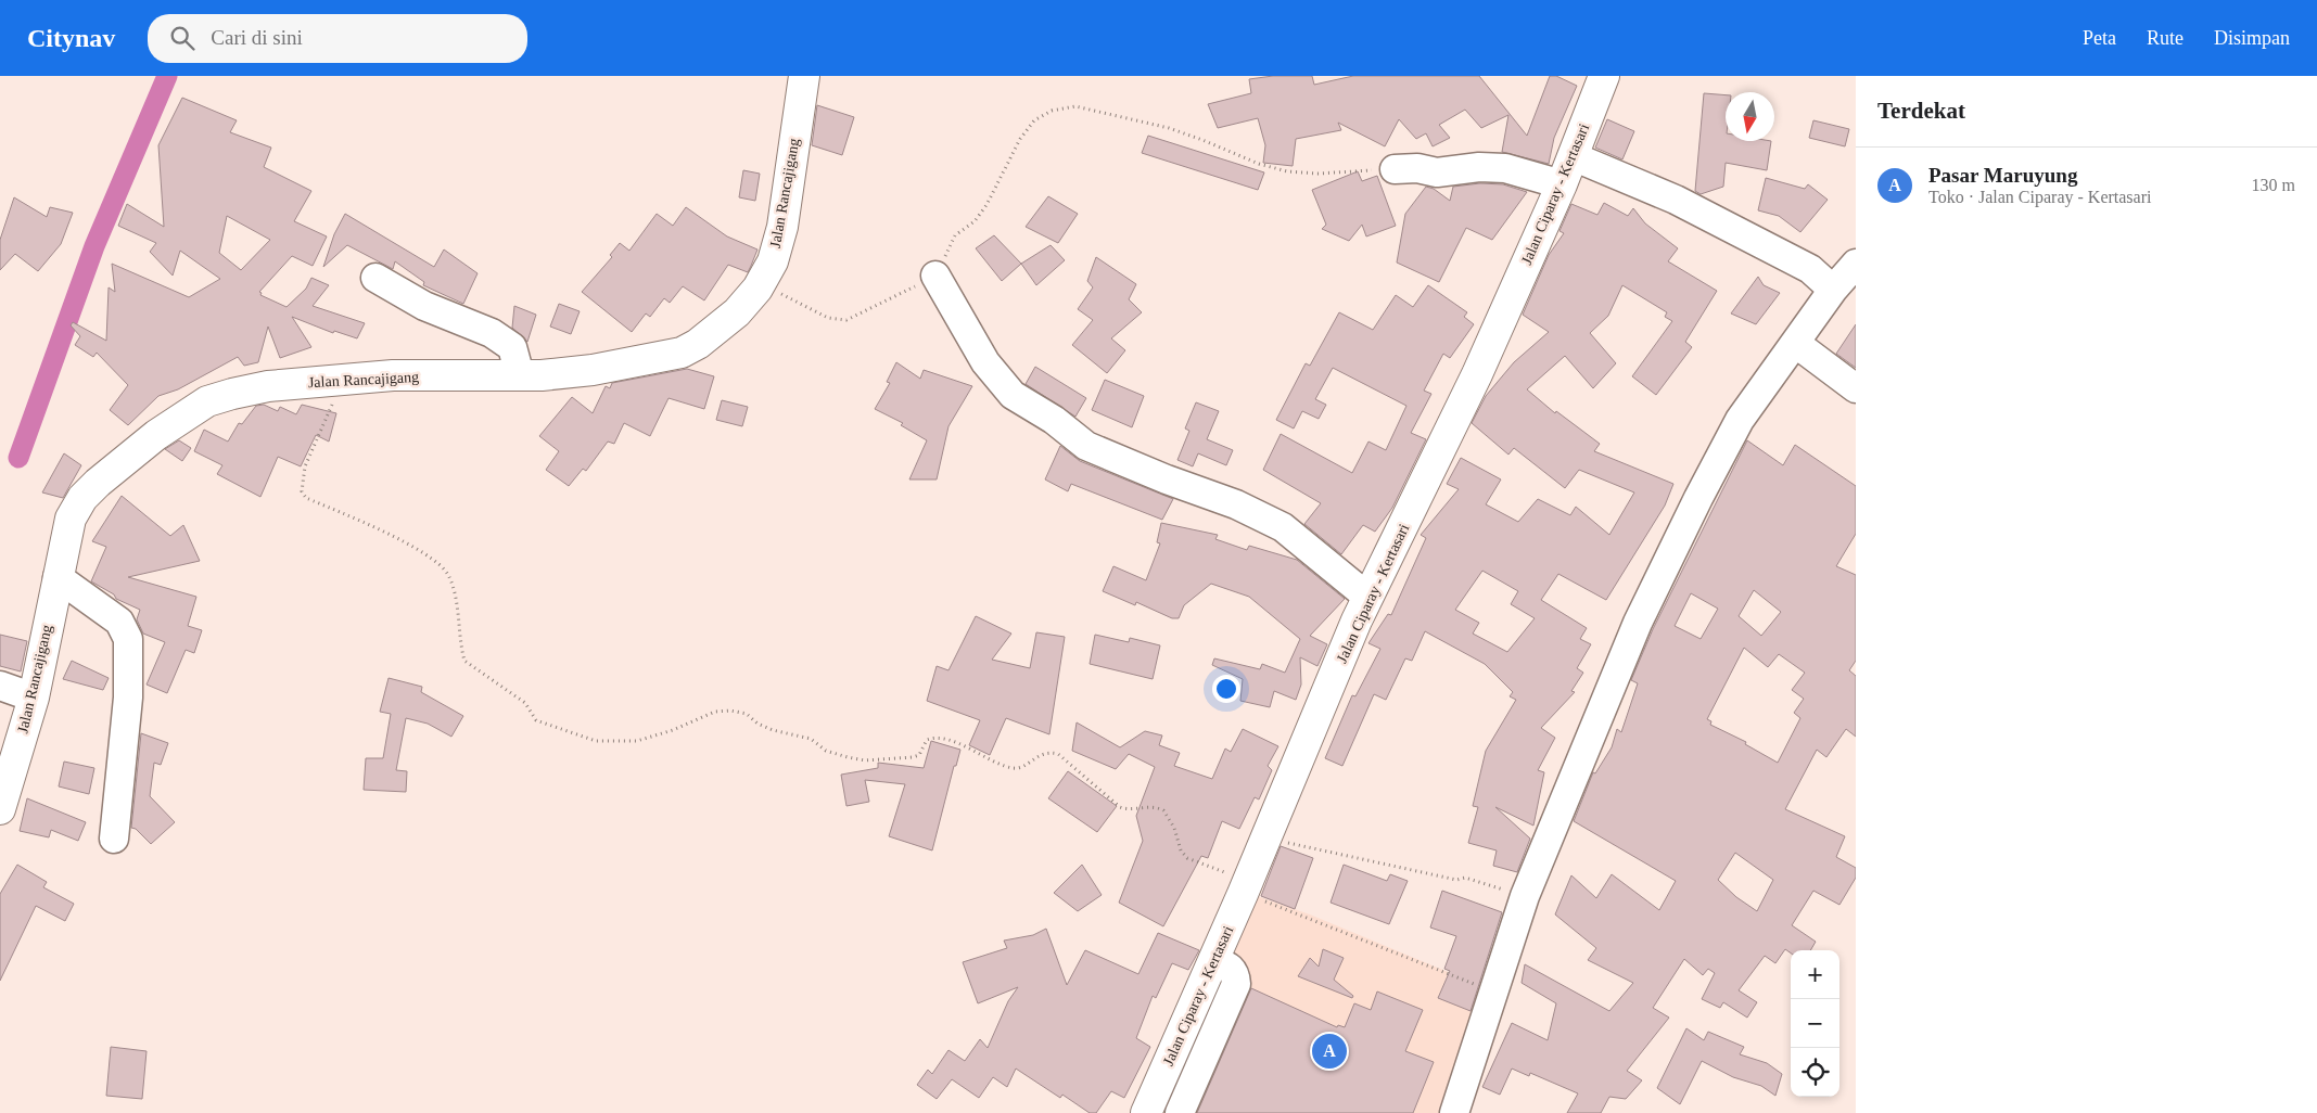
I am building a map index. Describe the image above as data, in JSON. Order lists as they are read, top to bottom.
{
  "streets": {
    "main road": ["Jalan Rancajigang", "Jalan Ciparay - Kertasari"]
  },
  "north": "bottom",
  "page": {
    "header": "Citynav",
    "search": "Cari di sini",
    "nav": ["Peta", "Rute", "Disimpan"],
    "heading": "Terdekat",
    "list": [
      {
        "mark": "A",
        "name": "Pasar Maruyung",
        "note": "Toko · Jalan Ciparay - Kertasari",
        "value": "130 m"
      }
    ],
    "map_buttons": ["+", "−"],
    "pins": "A"
  }
}
